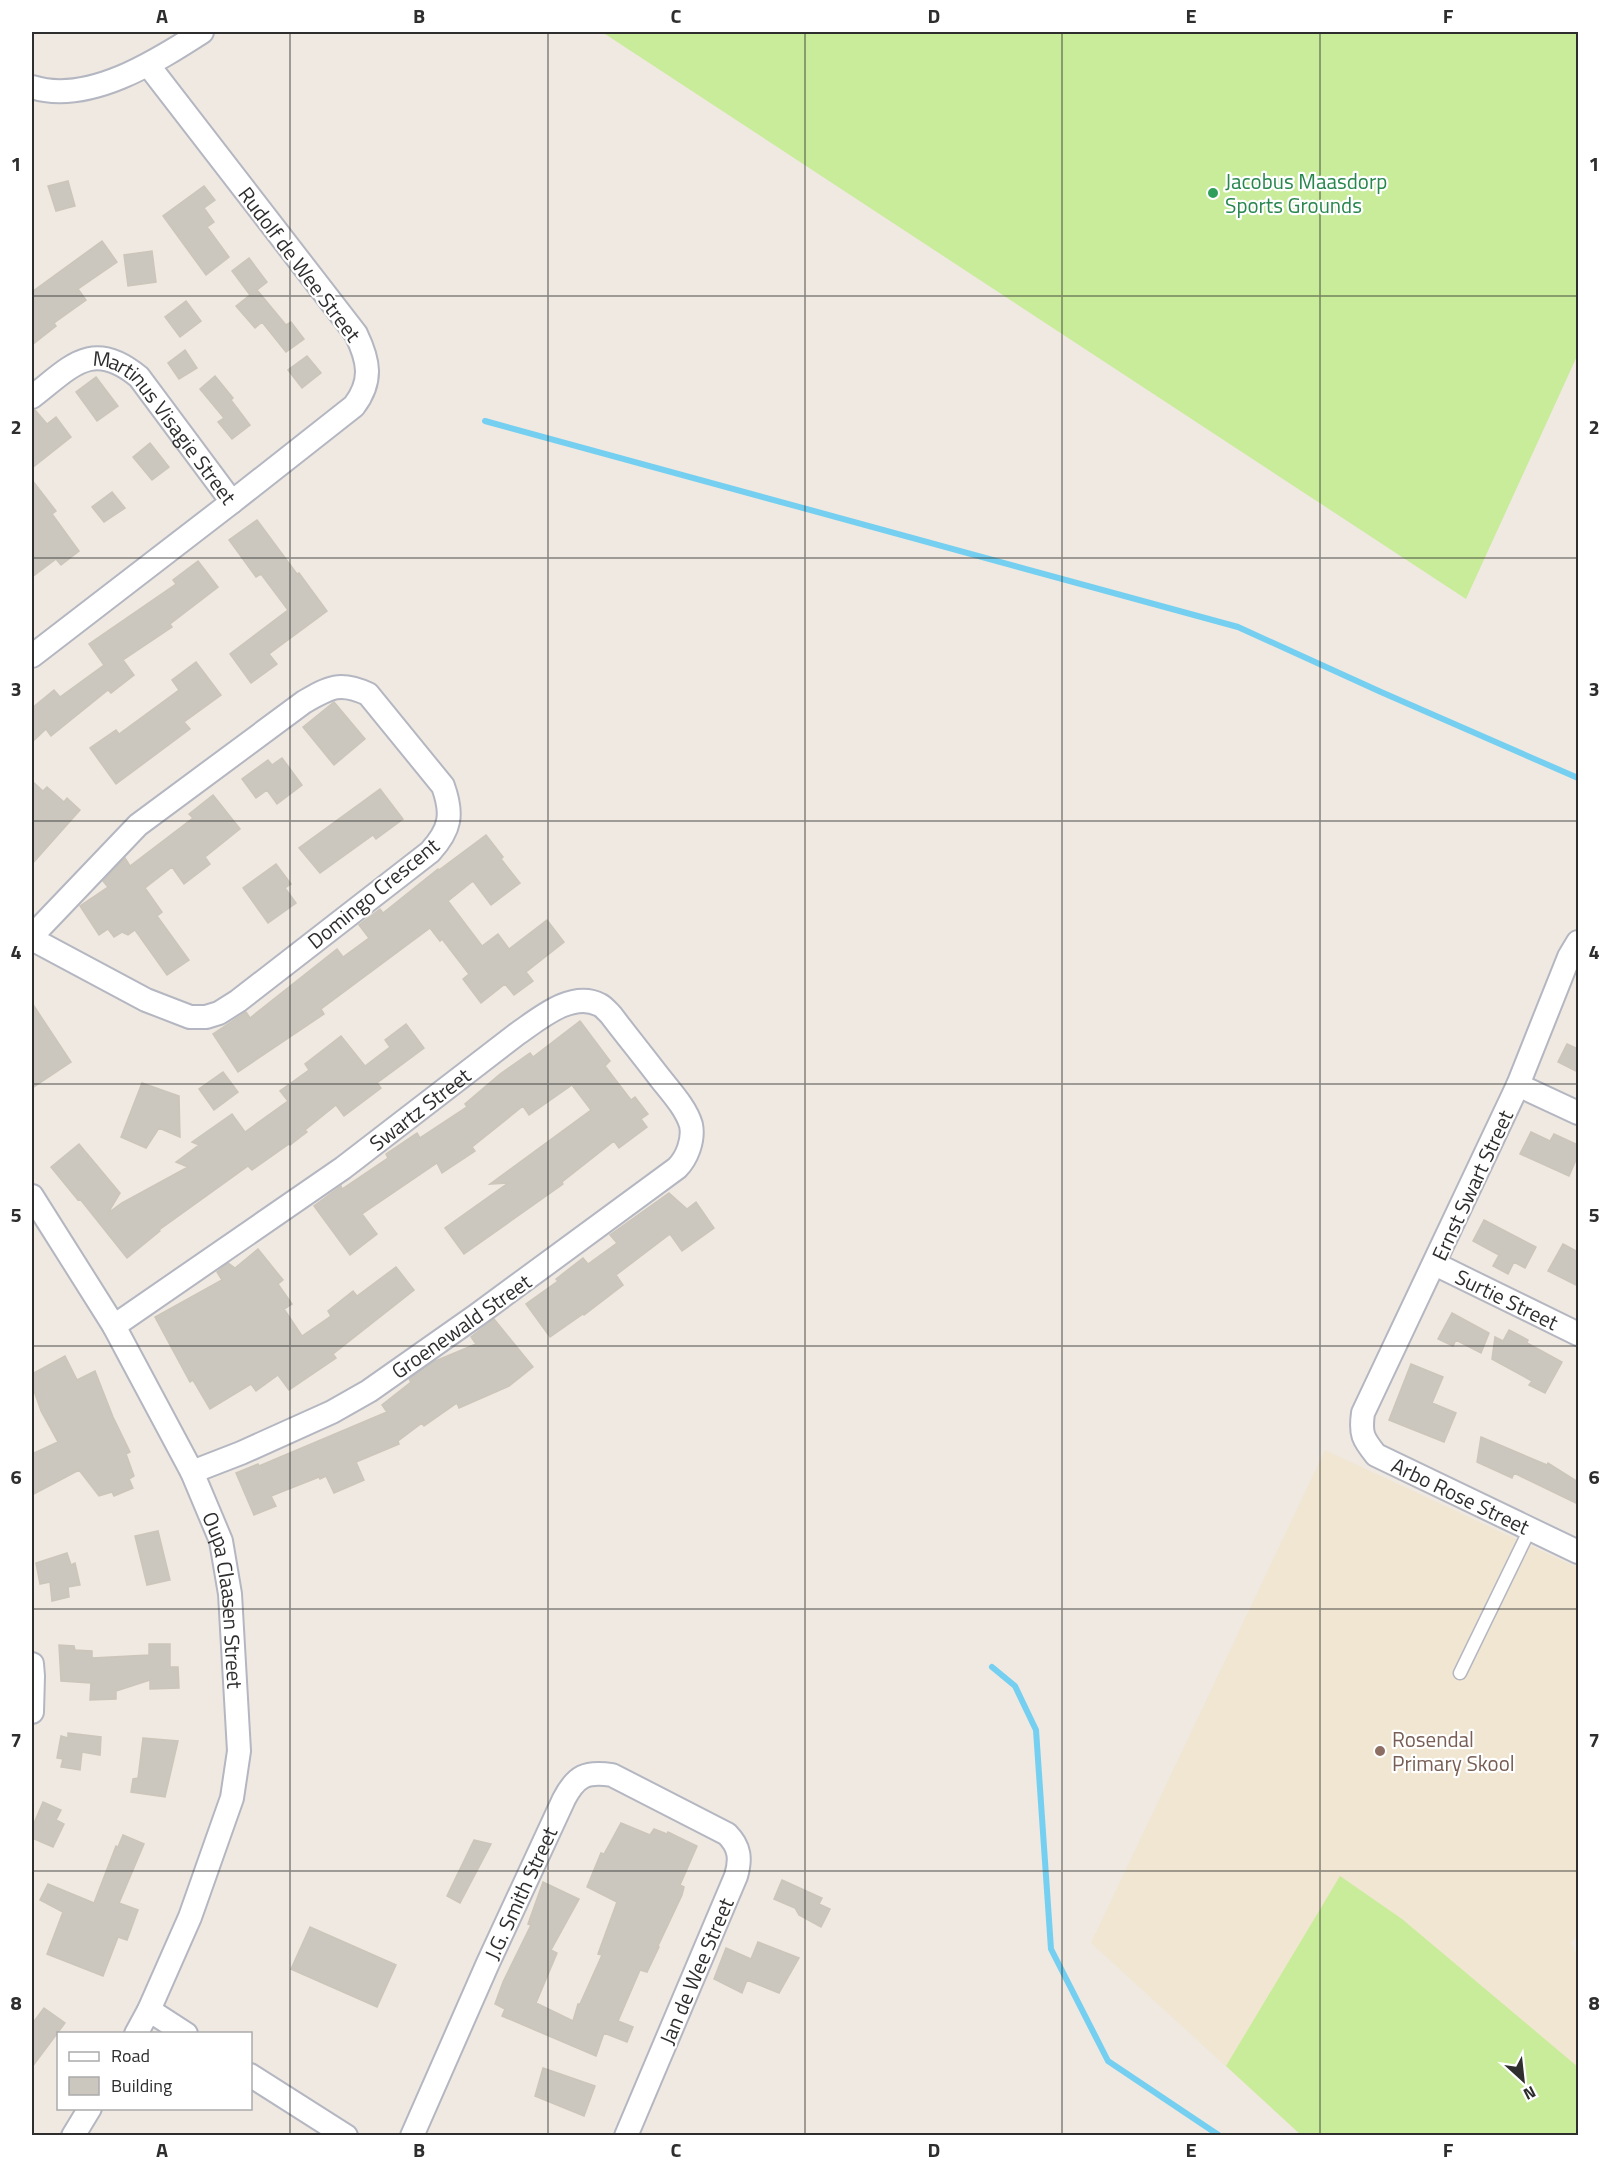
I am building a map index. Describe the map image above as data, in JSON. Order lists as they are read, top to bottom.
{
  "streets": {
    "street": [
      "Rudolf de Wee Street",
      "Martinus Visagie Street",
      "Domingo Crescent",
      "Swartz Street",
      "Ernst Swart Street",
      "Surtie Street",
      "Groenewald Street",
      "Arbo Rose Street",
      "Oupa Claasen Street",
      "J.G. Smith Street",
      "Jan de Wee Street"
    ]
  },
  "crossings": [
    ["Rudolf de Wee Street", "Martinus Visagie Street"],
    ["Swartz Street", "Groenewald Street"],
    ["Swartz Street", "Oupa Claasen Street"],
    ["Ernst Swart Street", "Surtie Street"],
    ["Ernst Swart Street", "Arbo Rose Street"],
    ["Groenewald Street", "Oupa Claasen Street"],
    ["J.G. Smith Street", "Jan de Wee Street"]
  ],
  "places": ["Jacobus Maasdorp Sports Grounds", "Rosendal Primary Skool"],
  "legend": ["Road", "Building"],
  "north": "bottom right",
  "grid": {
    "columns": [
      "A",
      "B",
      "C",
      "D",
      "E",
      "F"
    ],
    "rows": [
      "1",
      "2",
      "3",
      "4",
      "5",
      "6",
      "7",
      "8"
    ]
  }
}
